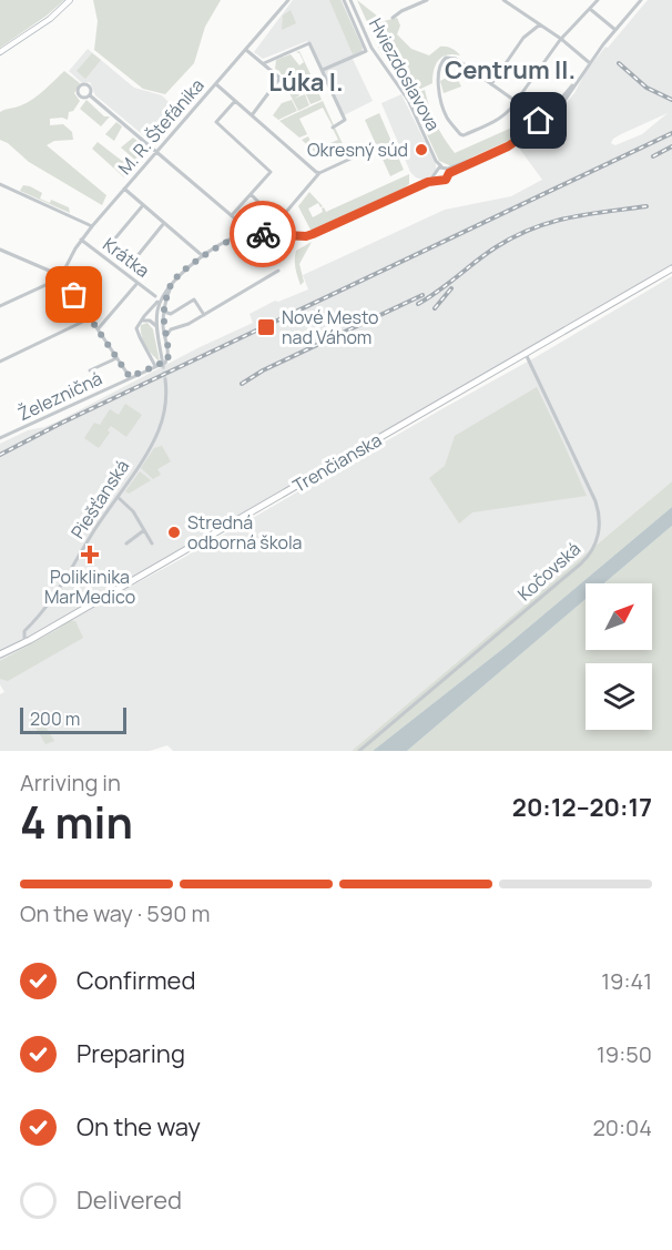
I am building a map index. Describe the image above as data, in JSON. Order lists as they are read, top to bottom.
{
  "streets": {
    "main road": ["Trenčianska"],
    "street": [
      "Hviezdoslavova",
      "M. R. Štefánika",
      "Krátka",
      "Železničná",
      "Piešťanská",
      "Kočovská"
    ]
  },
  "crossings": [
    ["M. R. Štefánika", "Krátka"],
    ["Trenčianska", "Piešťanská"],
    ["Trenčianska", "Kočovská"]
  ],
  "districts": ["Centrum II.", "Lúka I."],
  "places": {
    "other": ["Okresný súd", "Stredná odborná škola"],
    "transit": ["Nové Mesto nad Váhom"],
    "health": ["Poliklinika MarMedico"]
  },
  "scale_bar": "200 m",
  "north": "top right",
  "page": {
    "scale": "200 m",
    "heading": ["4 min", "Arriving in", "20:12–20:17"],
    "bar": "On the way · 590 m",
    "list": [
      ["Confirmed", "19:41"],
      ["Preparing", "19:50"],
      ["On the way", "20:04"],
      "Delivered"
    ]
  }
}
